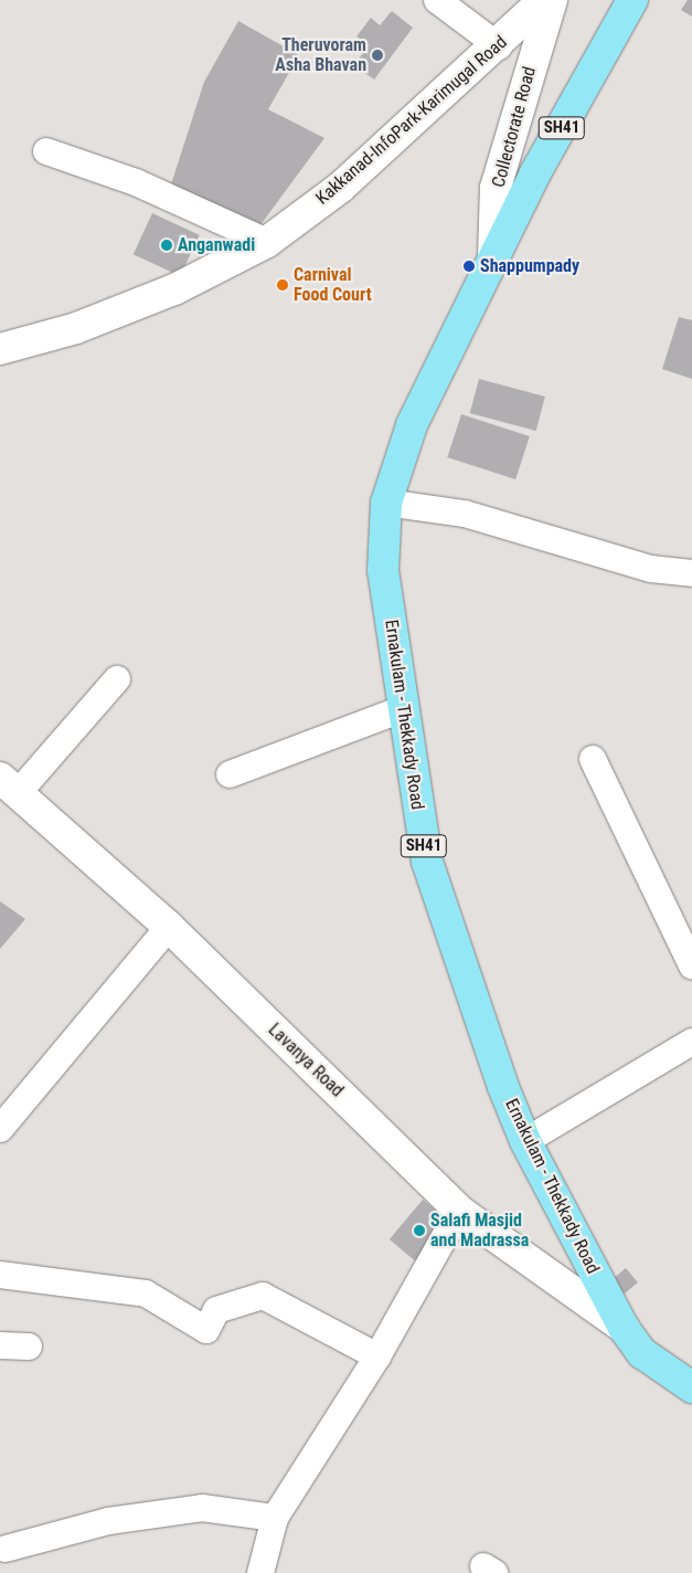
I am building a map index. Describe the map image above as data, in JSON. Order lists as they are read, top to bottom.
{
  "streets": {
    "main road": ["SH41", "Ernakulam - Thekkady Road"],
    "street": ["Kakkanad-InfoPark-Karimugal Road", "Collectorate Road", "Lavanya Road"]
  },
  "crossings": [
    ["Collectorate Road", "SH41"],
    ["Collectorate Road", "Ernakulam - Thekkady Road"],
    ["SH41", "Ernakulam - Thekkady Road"],
    ["Ernakulam - Thekkady Road", "Lavanya Road"]
  ],
  "places": [
    "Theruvoram Asha Bhavan",
    "Anganwadi",
    "Shappumpady",
    "Carnival Food Court",
    "Salafi Masjid and Madrassa"
  ]
}
